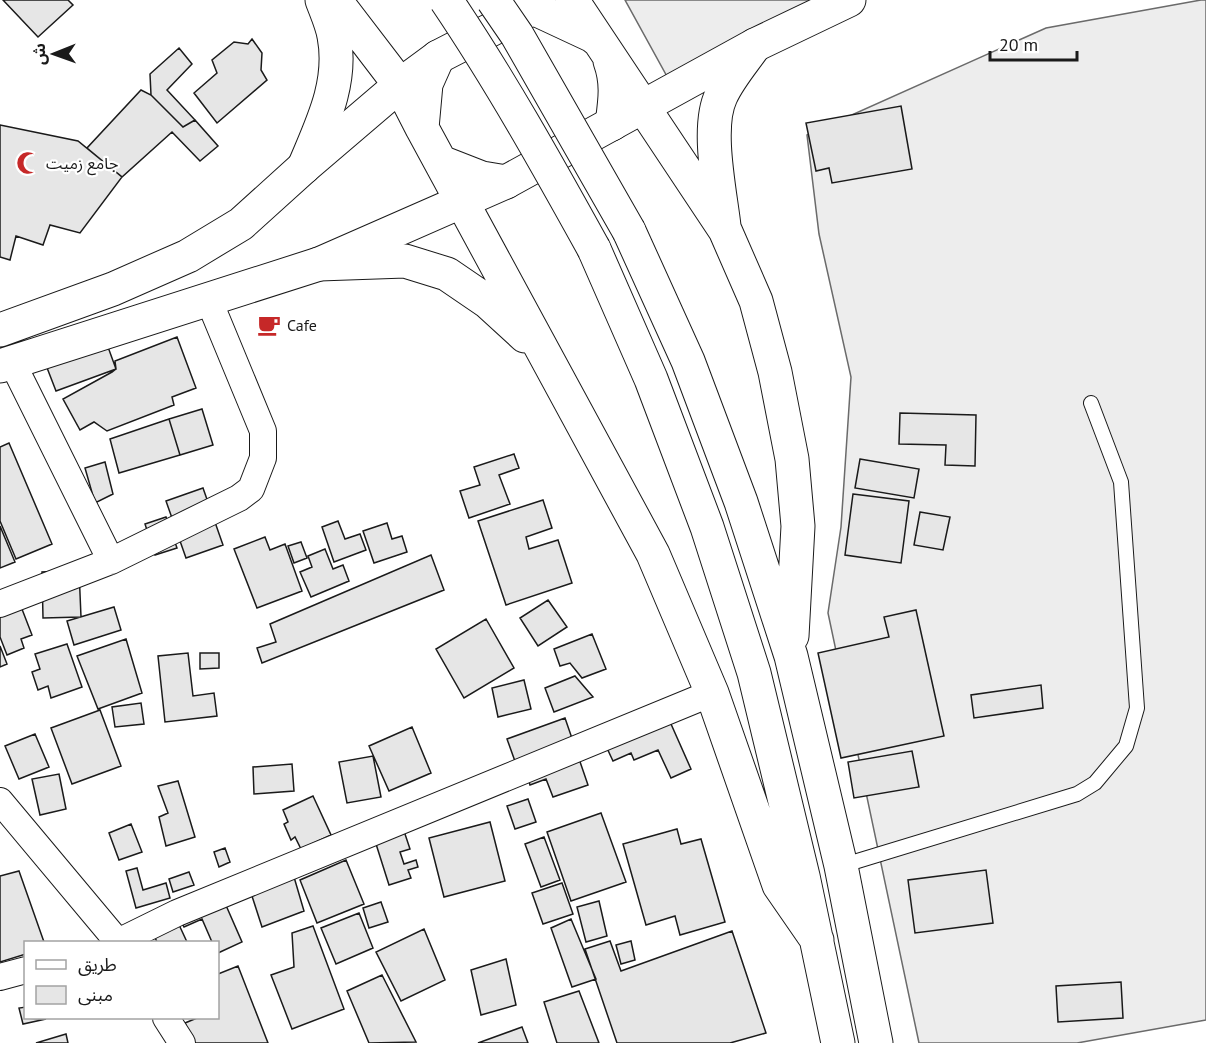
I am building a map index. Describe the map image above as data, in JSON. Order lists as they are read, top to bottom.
{
  "places": {
    "mosque": ["جامع زميت"],
    "cafe": ["Cafe"]
  },
  "legend": ["طريق", "مبنى"],
  "scale_bar": "20 m",
  "north": "left"
}
